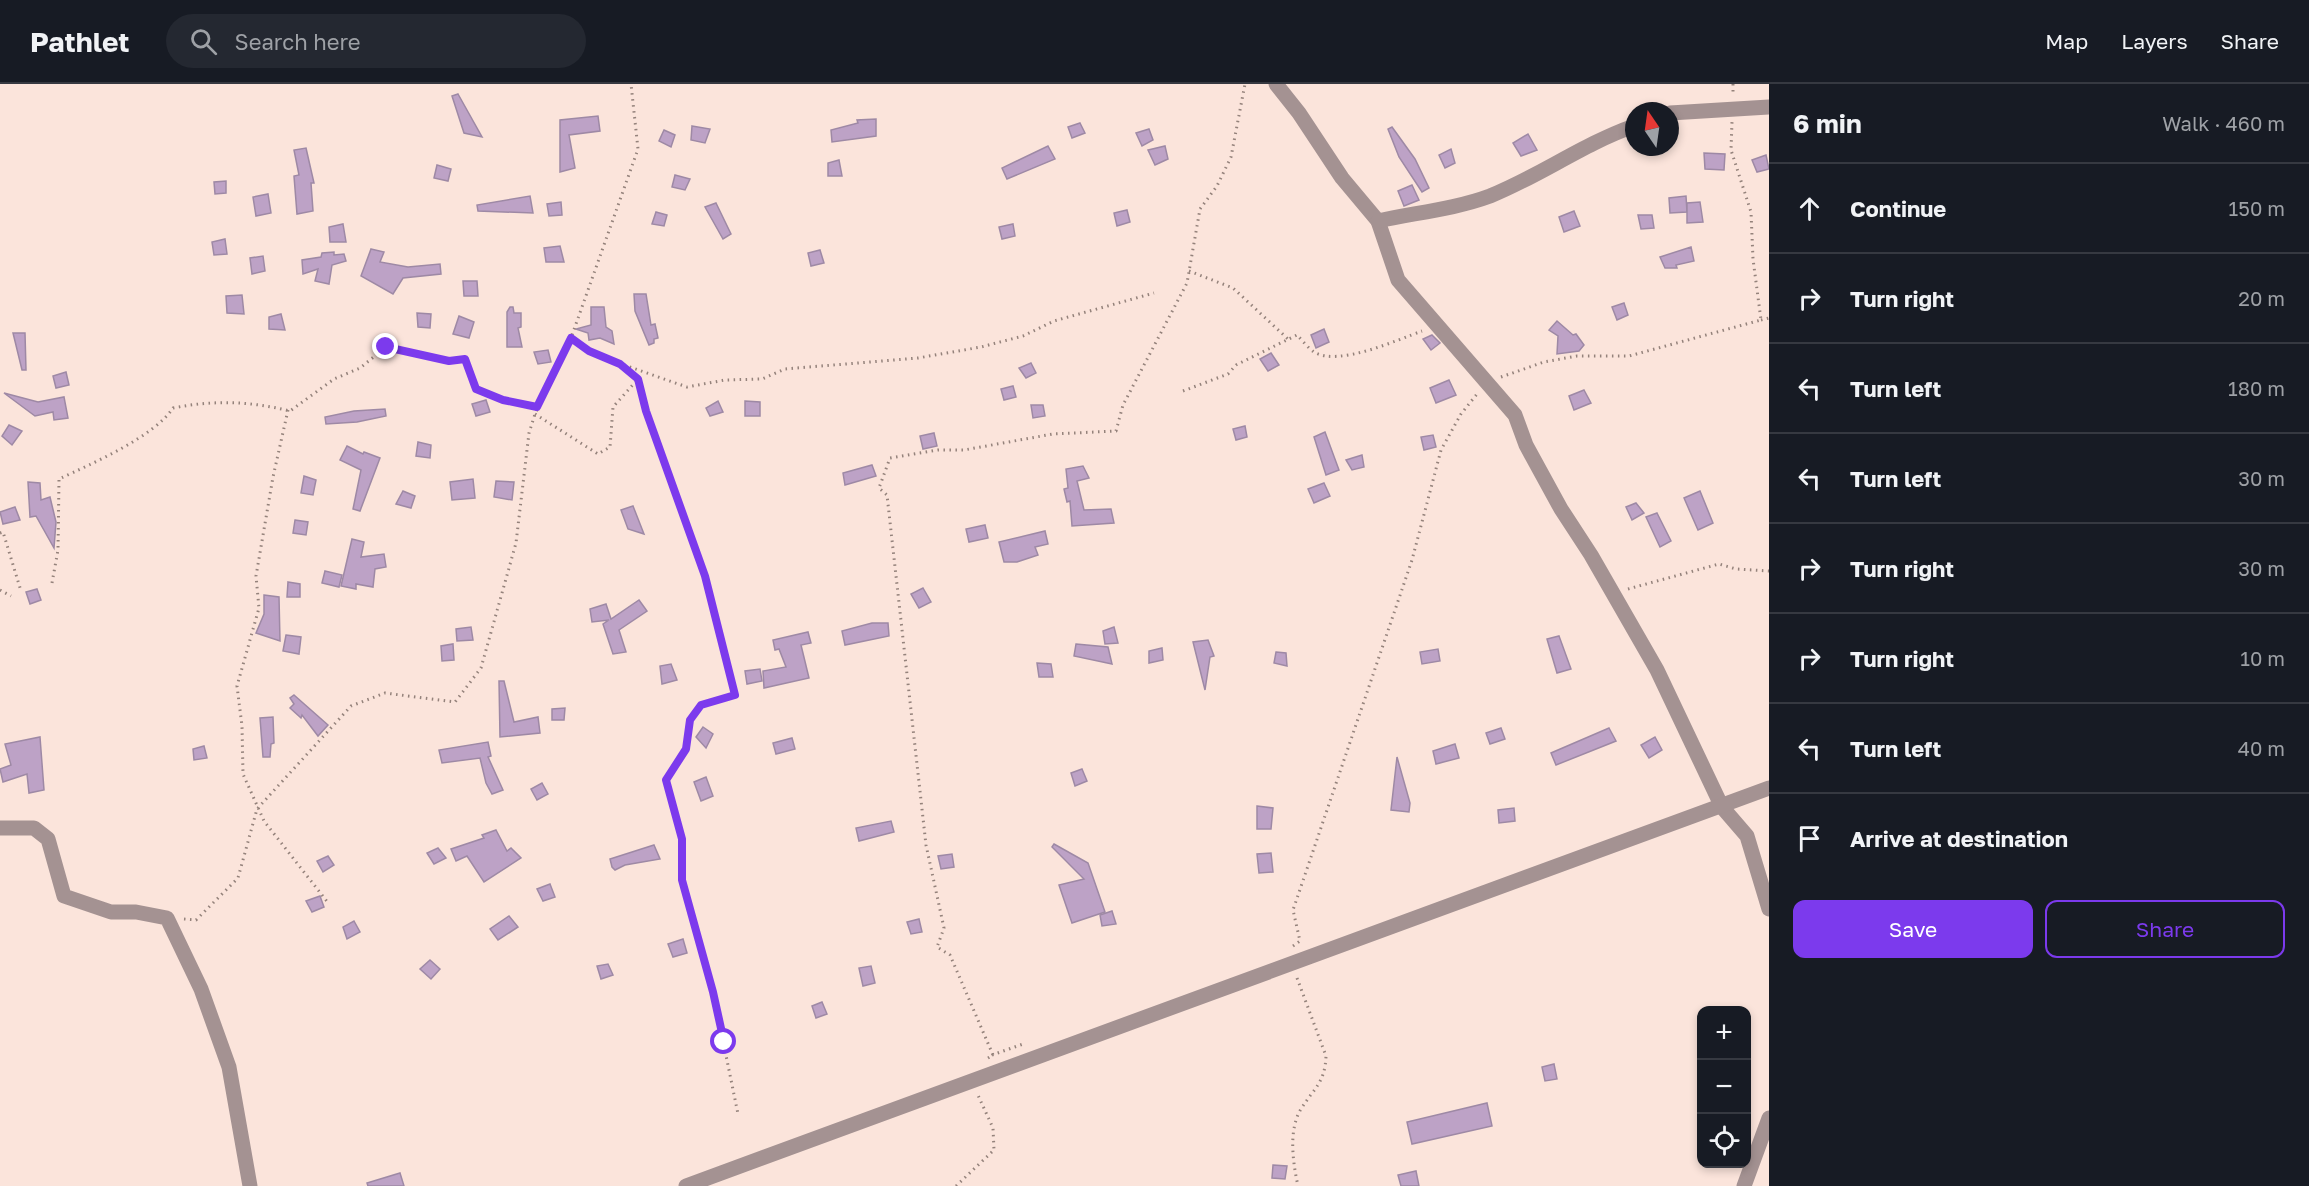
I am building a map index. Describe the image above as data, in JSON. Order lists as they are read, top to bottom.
{
  "north": "top",
  "page": {
    "header": "Pathlet",
    "search": "Search here",
    "nav": ["Map", "Layers", "Share"],
    "heading": ["6 min", "Walk · 460 m"],
    "list": [
      ["Continue", "150 m"],
      ["Turn right", "20 m"],
      ["Turn left", "180 m"],
      ["Turn left", "30 m"],
      ["Turn right", "30 m"],
      ["Turn right", "10 m"],
      ["Turn left", "40 m"],
      "Arrive at destination"
    ],
    "buttons": ["Save", "Share"],
    "map_buttons": ["+", "−"]
  }
}
